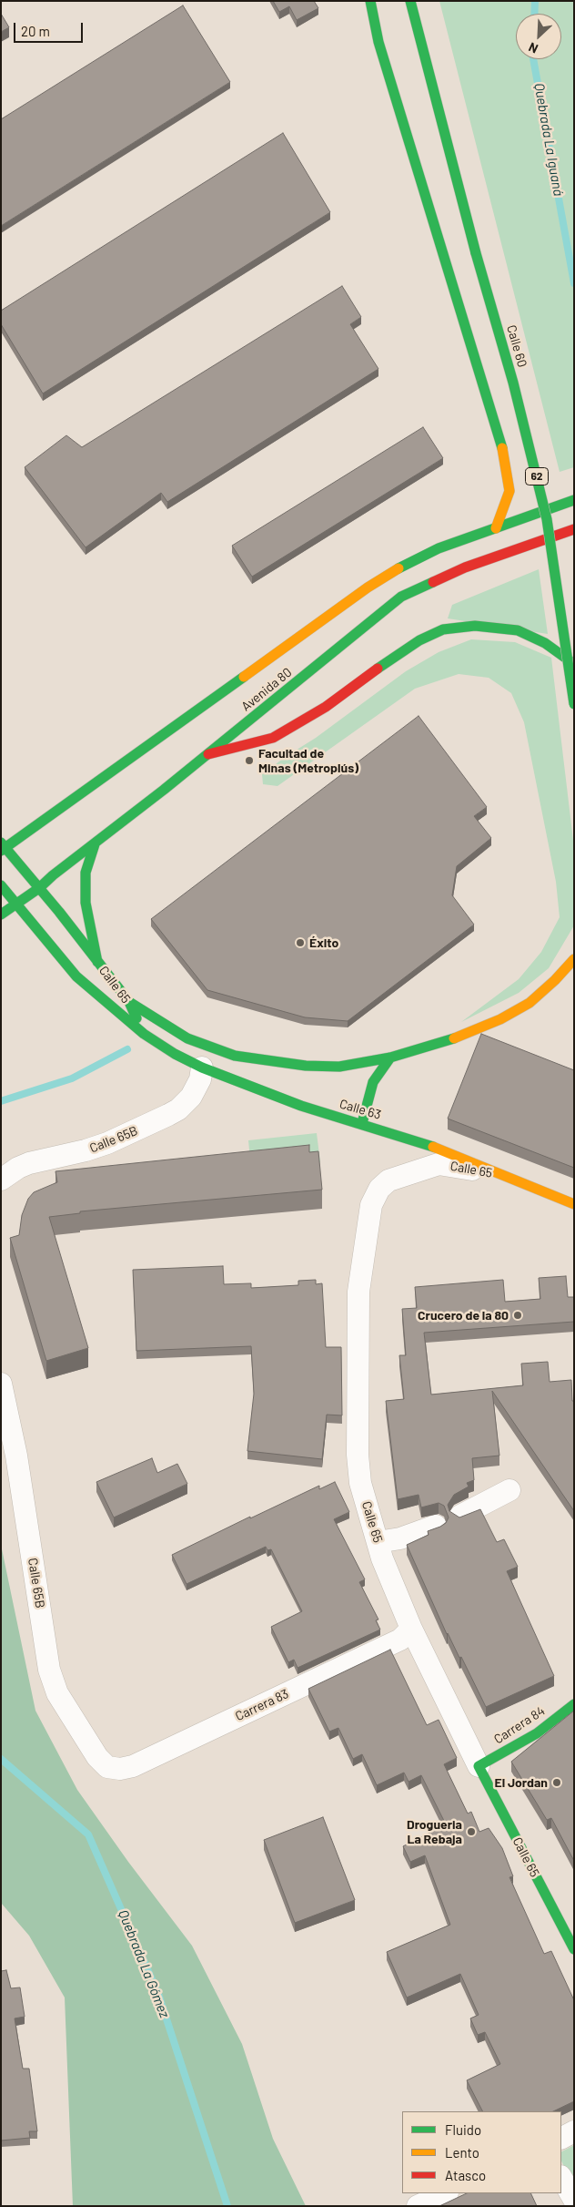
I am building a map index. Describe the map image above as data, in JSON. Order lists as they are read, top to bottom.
{
  "streets": {
    "main road": [
      "Calle 60",
      "62",
      "Avenida 80",
      "Calle 65",
      "Calle 63",
      "Carrera 84"
    ],
    "street": ["Calle 65B", "Carrera 83"]
  },
  "crossings": [
    ["Avenida 80", "Calle 65"],
    ["Calle 65", "Calle 63"],
    ["Calle 65", "Carrera 83"],
    ["Calle 65", "Carrera 84"],
    ["Calle 63", "Calle 65B"],
    ["Calle 65B", "Carrera 83"]
  ],
  "water": ["Quebrada La Iguaná", "Quebrada La Gómez"],
  "places": [
    "Facultad de Minas (Metroplús)",
    "Éxito",
    "Crucero de la 80",
    "El Jordan",
    "Drogueria La Rebaja"
  ],
  "legend": ["Fluido", "Lento", "Atasco"],
  "scale_bar": "20 m",
  "north": "bottom left"
}
